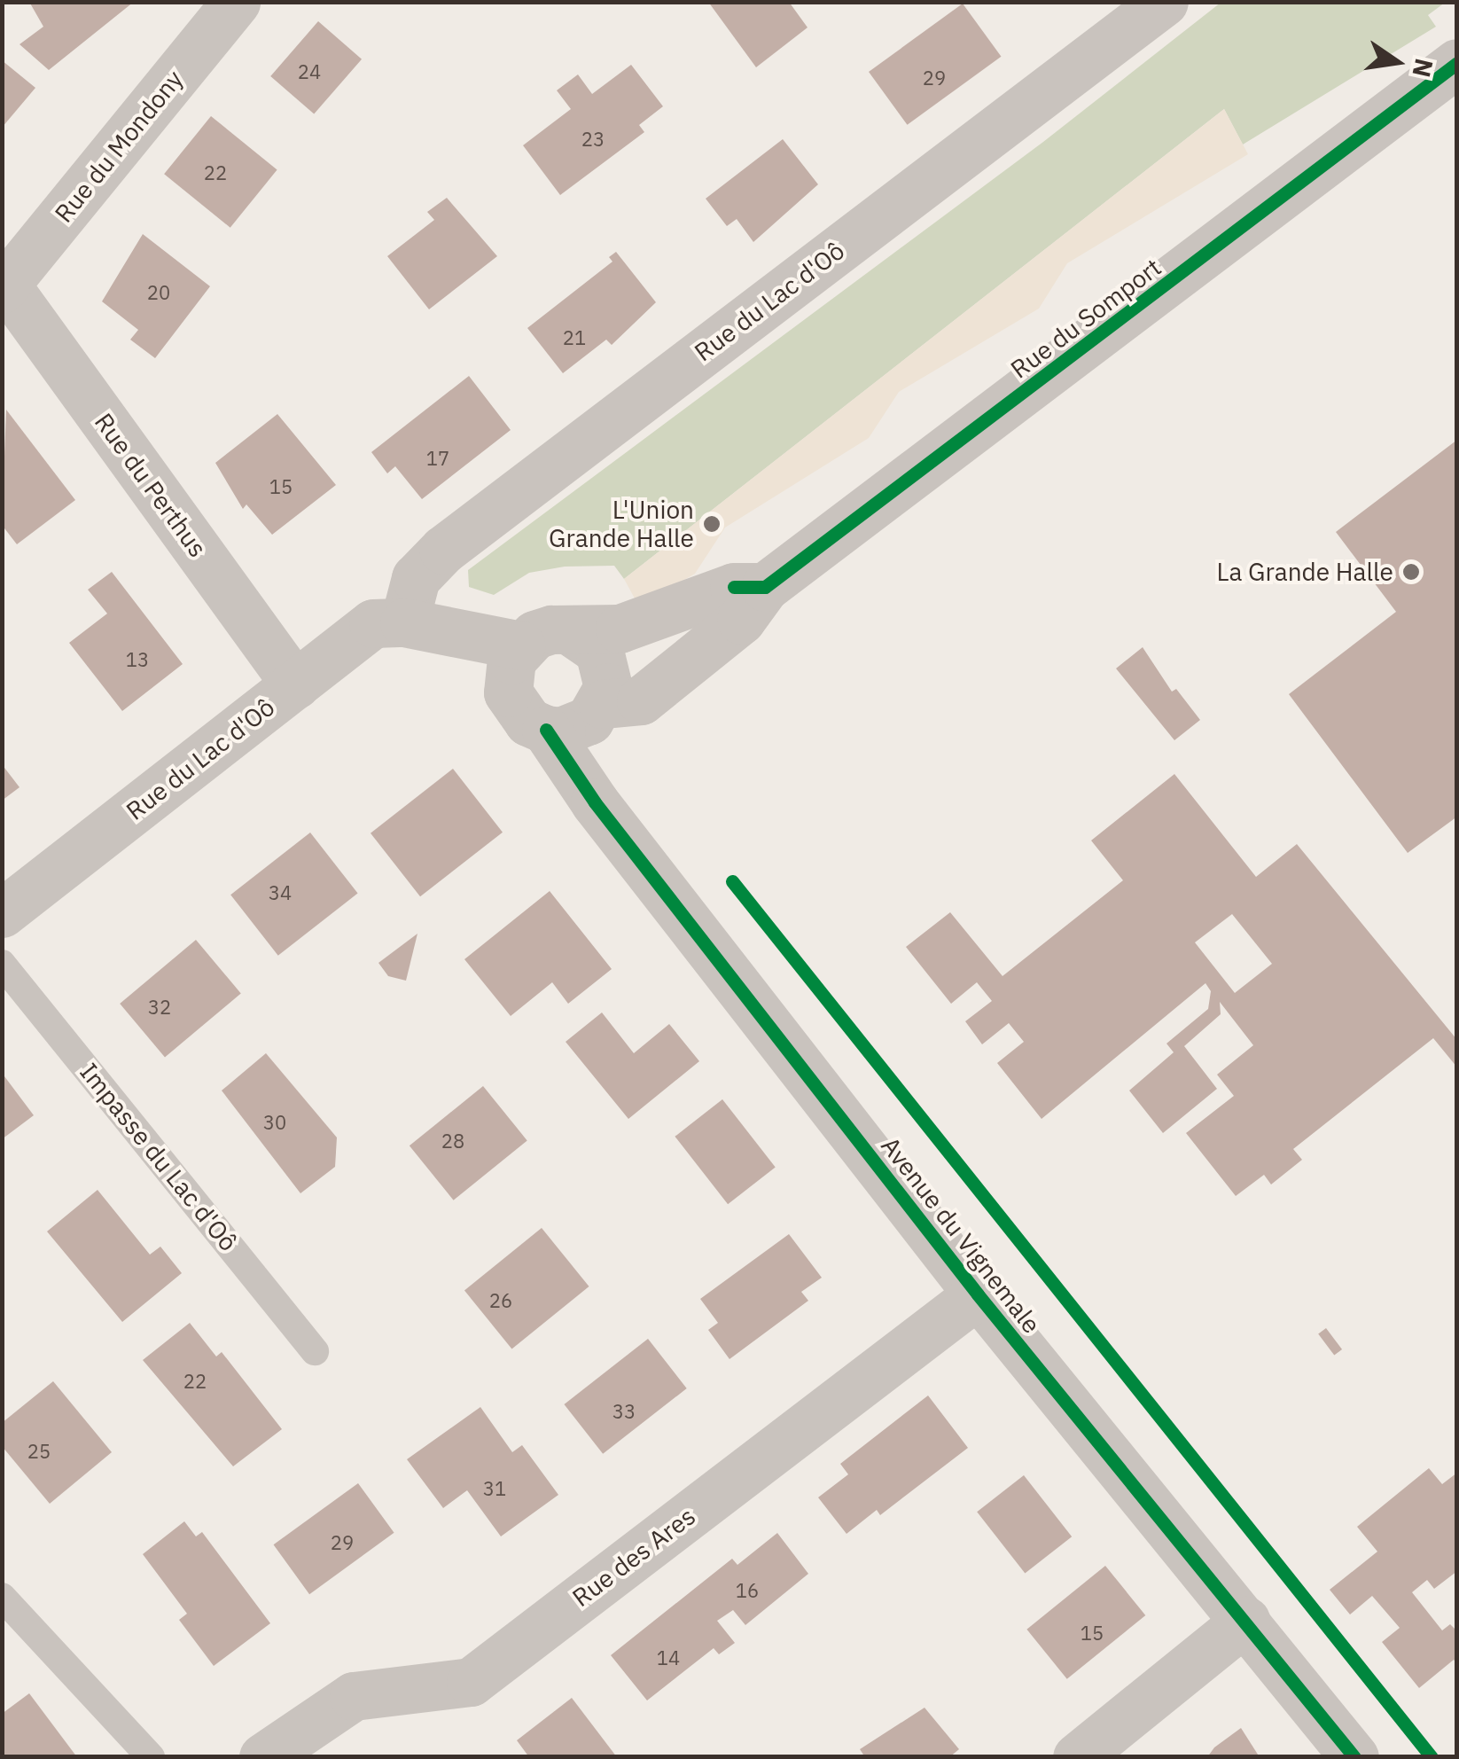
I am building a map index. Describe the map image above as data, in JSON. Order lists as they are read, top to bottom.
{
  "streets": {
    "street": [
      "Rue du Mondony",
      "Rue du Lac d'Oô",
      "Rue du Somport",
      "Rue du Perthus",
      "Avenue du Vignemale",
      "Rue des Ares"
    ],
    "lane": ["Impasse du Lac d'Oô"]
  },
  "crossings": [
    ["Rue du Mondony", "Rue du Perthus"],
    ["Rue du Lac d'Oô", "Rue du Somport"],
    ["Rue du Lac d'Oô", "Rue du Perthus"],
    ["Rue du Lac d'Oô", "Avenue du Vignemale"],
    ["Rue du Somport", "Avenue du Vignemale"],
    ["Avenue du Vignemale", "Rue des Ares"]
  ],
  "places": ["L'Union Grande Halle", "La Grande Halle"],
  "house_numbers": [
    "24",
    "29",
    "23",
    "22",
    "20",
    "21",
    "17",
    "15",
    "13",
    "34",
    "32",
    "30",
    "28",
    "26",
    "22",
    "33",
    "25",
    "31",
    "29",
    "16",
    "15",
    "14"
  ],
  "north": "right"
}
